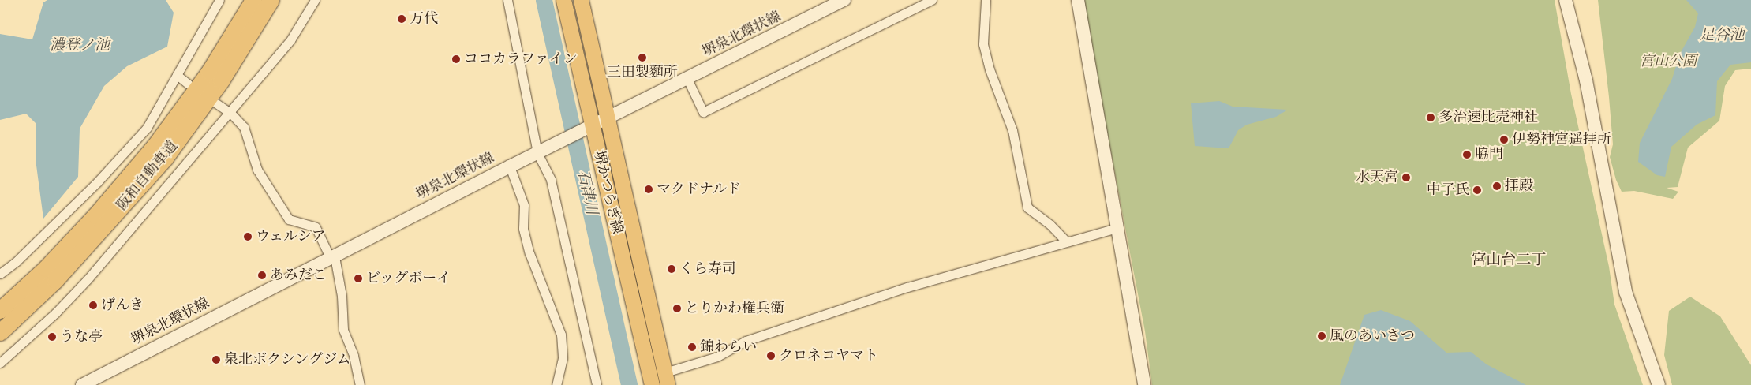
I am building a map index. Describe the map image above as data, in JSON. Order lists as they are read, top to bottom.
{
  "streets": {
    "highway": ["阪和自動車道"],
    "main road": ["堺泉北環状線", "堺かつらぎ線"]
  },
  "crossings": [
    ["堺泉北環状線", "堺かつらぎ線"]
  ],
  "districts": ["宮山台二丁"],
  "water": ["足谷池", "濃登ノ池", "石津川"],
  "parks": ["宮山公園"],
  "places": [
    "万代",
    "三田製麵所",
    "ココカラファイン",
    "多治速比売神社",
    "伊勢神宮遥拝所",
    "脇門",
    "水天宮",
    "拝殿",
    "マクドナルド",
    "中子氏",
    "ウェルシア",
    "くら寿司",
    "あみだこ",
    "ビッグボーイ",
    "げんき",
    "とりかわ権兵衛",
    "風のあいさつ",
    "うな亭",
    "錦わらい",
    "クロネコヤマト",
    "泉北ボクシングジム"
  ]
}
